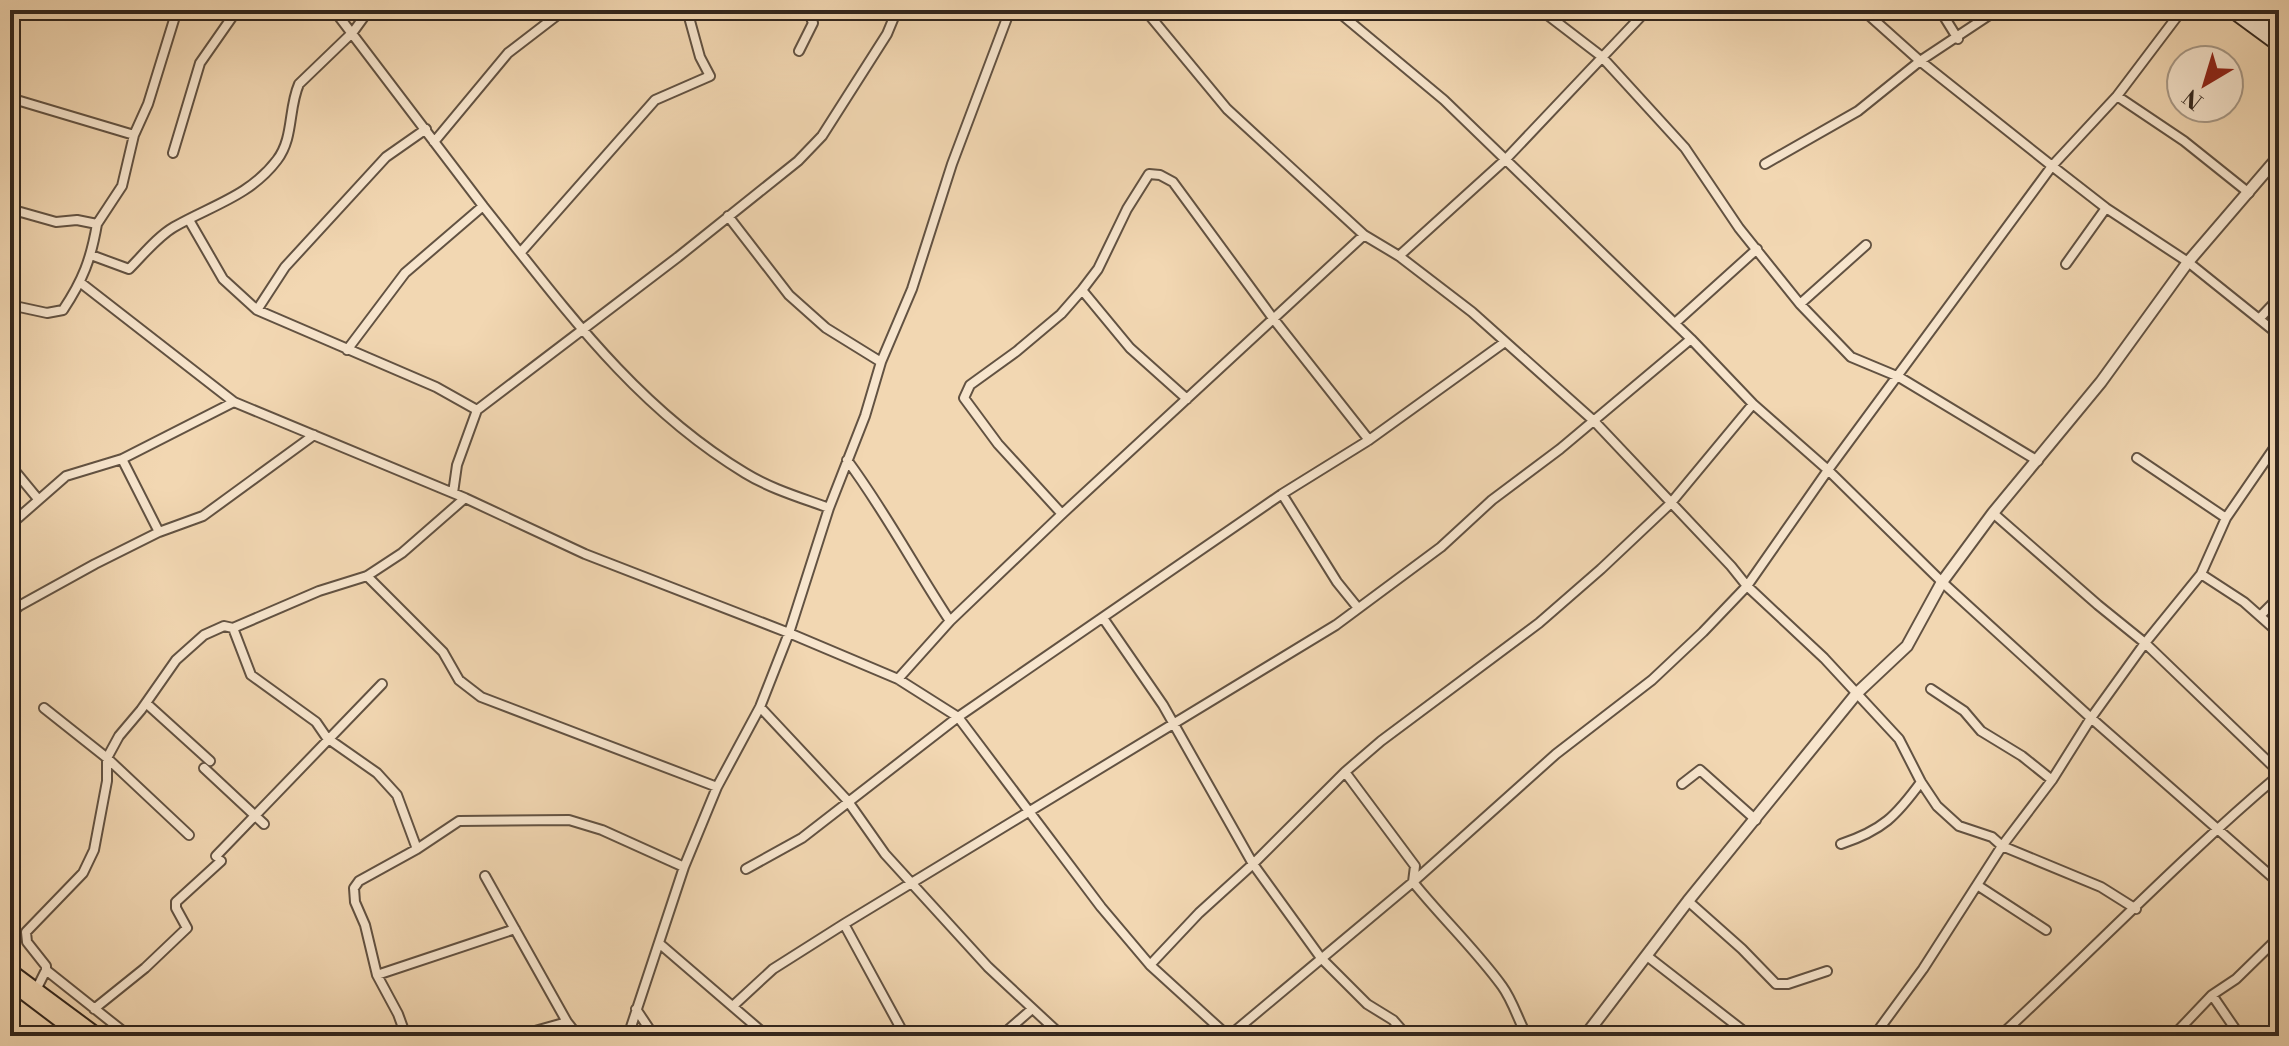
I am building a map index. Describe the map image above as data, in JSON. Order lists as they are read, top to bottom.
{
  "north": "bottom left"
}
